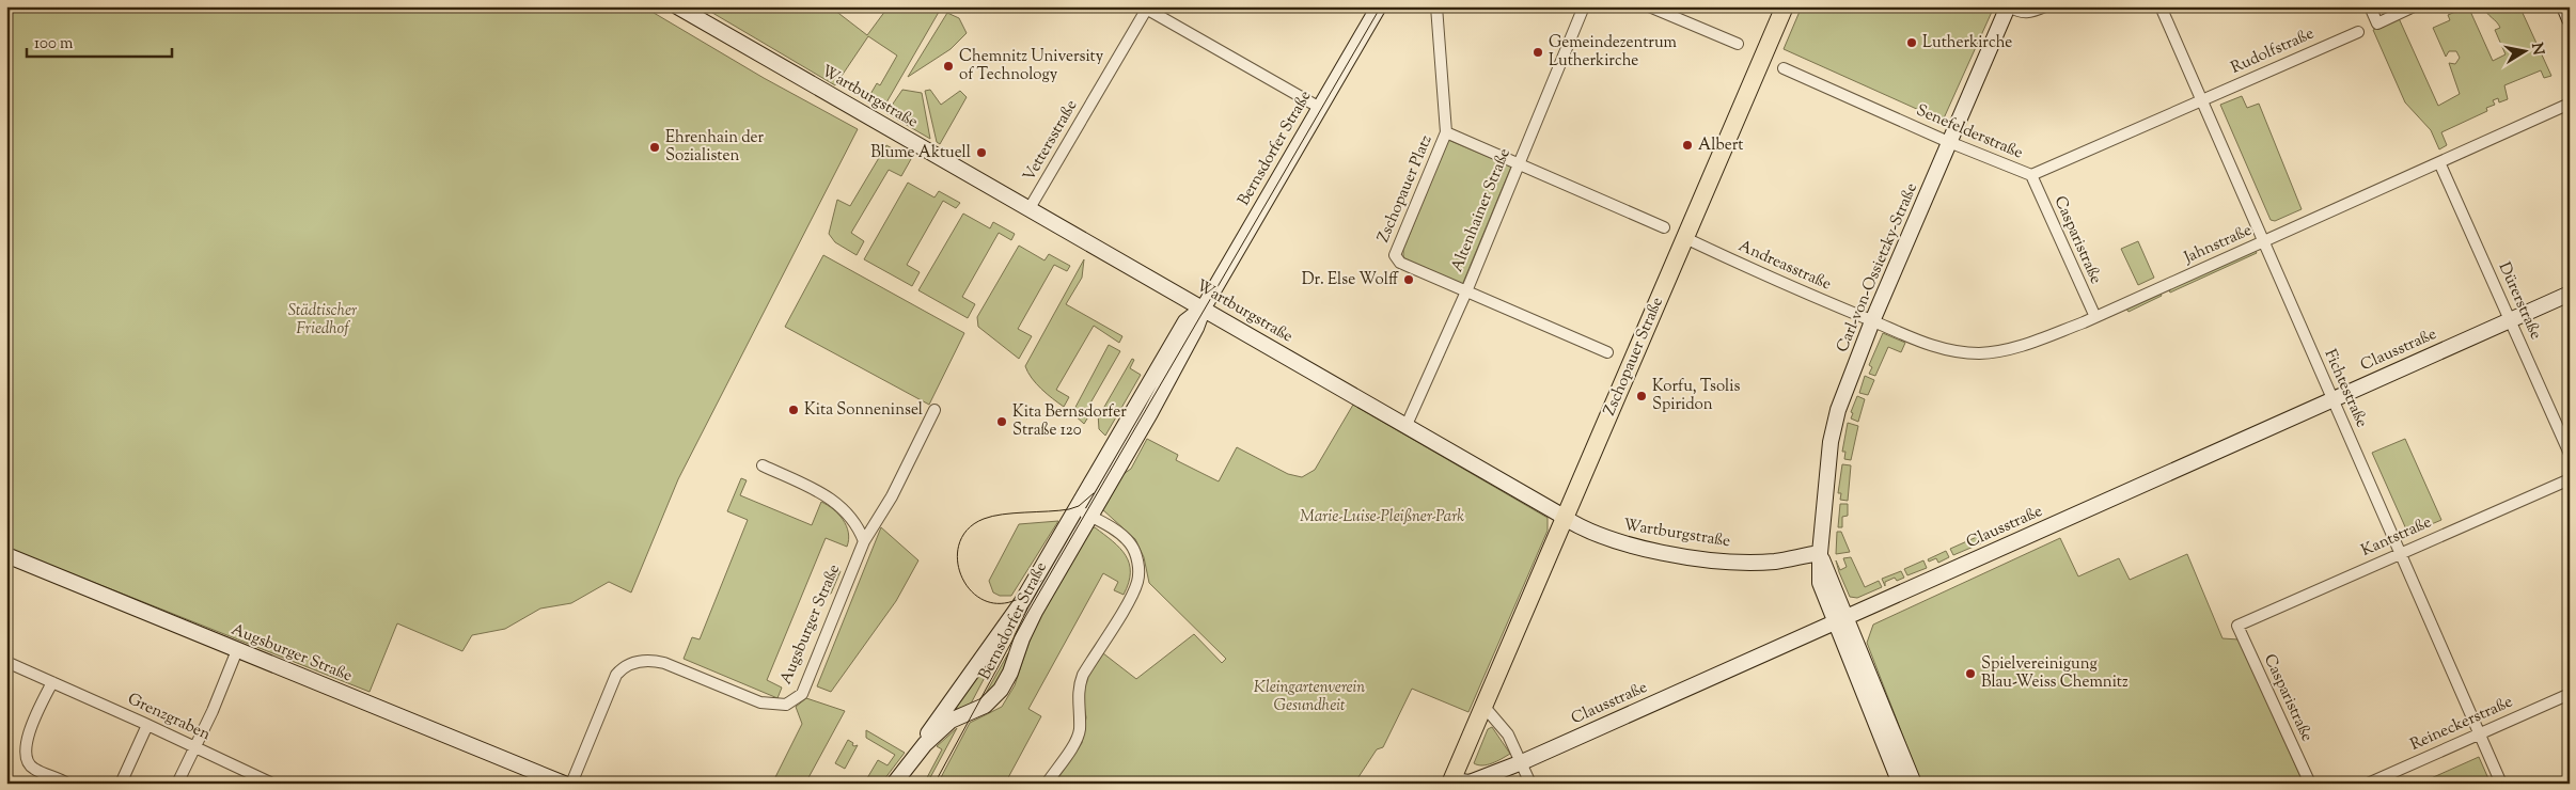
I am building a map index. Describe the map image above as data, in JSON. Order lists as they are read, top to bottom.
{
  "streets": {
    "main road": ["Zschopauer Straße"],
    "street": [
      "Rudolfstraße",
      "Wartburgstraße",
      "Senefelderstraße",
      "Vettersstraße",
      "Bernsdorfer Straße",
      "Zschopauer Platz",
      "Altenhainer Straße",
      "Casparistraße",
      "Jahnstraße",
      "Andreasstraße",
      "Carl-von-Ossietzky-Straße",
      "Dürerstraße",
      "Clausstraße",
      "Fichtestraße",
      "Kantstraße",
      "Augsburger Straße",
      "Grenzgraben",
      "Reineckerstraße"
    ]
  },
  "crossings": [
    ["Rudolfstraße", "Senefelderstraße"],
    ["Rudolfstraße", "Fichtestraße"],
    ["Wartburgstraße", "Vettersstraße"],
    ["Wartburgstraße", "Bernsdorfer Straße"],
    ["Wartburgstraße", "Altenhainer Straße"],
    ["Wartburgstraße", "Carl-von-Ossietzky-Straße"],
    ["Wartburgstraße", "Zschopauer Straße"],
    ["Senefelderstraße", "Casparistraße"],
    ["Senefelderstraße", "Carl-von-Ossietzky-Straße"],
    ["Senefelderstraße", "Fichtestraße"],
    ["Zschopauer Platz", "Altenhainer Straße"],
    ["Casparistraße", "Jahnstraße"],
    ["Casparistraße", "Kantstraße"],
    ["Jahnstraße", "Andreasstraße"],
    ["Jahnstraße", "Carl-von-Ossietzky-Straße"],
    ["Jahnstraße", "Dürerstraße"],
    ["Jahnstraße", "Fichtestraße"],
    ["Andreasstraße", "Carl-von-Ossietzky-Straße"],
    ["Andreasstraße", "Zschopauer Straße"],
    ["Carl-von-Ossietzky-Straße", "Clausstraße"],
    ["Dürerstraße", "Clausstraße"],
    ["Clausstraße", "Zschopauer Straße"],
    ["Clausstraße", "Fichtestraße"],
    ["Fichtestraße", "Kantstraße"],
    ["Fichtestraße", "Reineckerstraße"]
  ],
  "parks": ["Städtischer Friedhof", "Marie-Luise-Pleißner-Park", "Kleingartenverein Gesundheit"],
  "places": [
    "Lutherkirche",
    "Gemeindezentrum Lutherkirche",
    "Chemnitz University of Technology",
    "Albert",
    "Ehrenhain der Sozialisten",
    "Blume Aktuell",
    "Dr. Else Wolff",
    "Korfu, Tsolis Spiridon",
    "Kita Sonneninsel",
    "Kita Bernsdorfer Straße 120",
    "Spielvereinigung Blau-Weiss Chemnitz"
  ],
  "scale_bar": "100 m",
  "north": "right"
}
